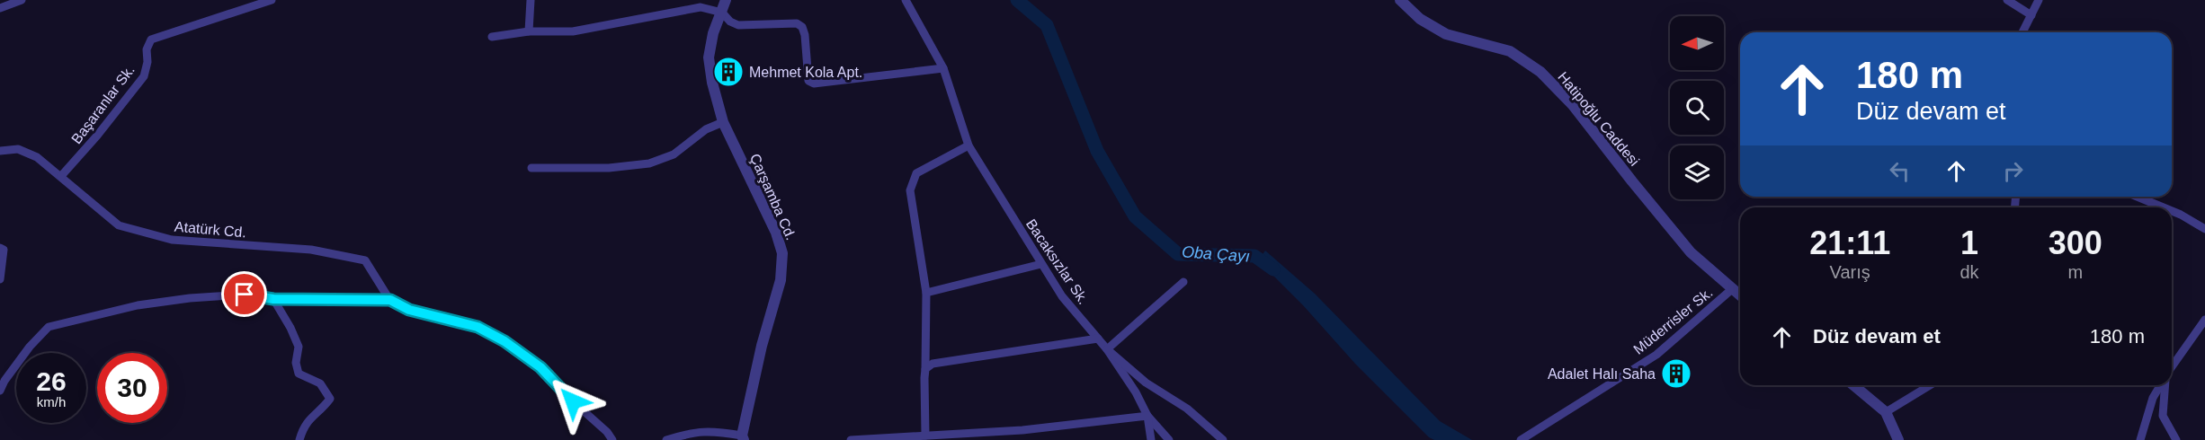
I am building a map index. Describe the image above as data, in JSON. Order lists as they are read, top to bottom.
{
  "streets": {
    "street": [
      "Başaranlar Sk.",
      "Hatipoğlu Caddesi",
      "Çarşamba Cd.",
      "Atatürk Cd.",
      "Bacaksızlar Sk.",
      "Müderrisler Sk."
    ]
  },
  "crossings": [
    ["Başaranlar Sk.", "Atatürk Cd."],
    ["Hatipoğlu Caddesi", "Müderrisler Sk."]
  ],
  "water": ["Oba Çayı"],
  "places": {
    "building": ["Mehmet Kola Apt.", "Adalet Halı Saha"]
  },
  "north": "left",
  "page": {
    "turn": ["180 m", "Düz devam et"],
    "eta": [
      "21:11",
      "Varış",
      "1",
      "dk",
      "300",
      "m"
    ],
    "list": [
      {
        "name": "Düz devam et",
        "value": "180 m"
      }
    ],
    "speed": "26 km/h",
    "limit": "30"
  }
}
